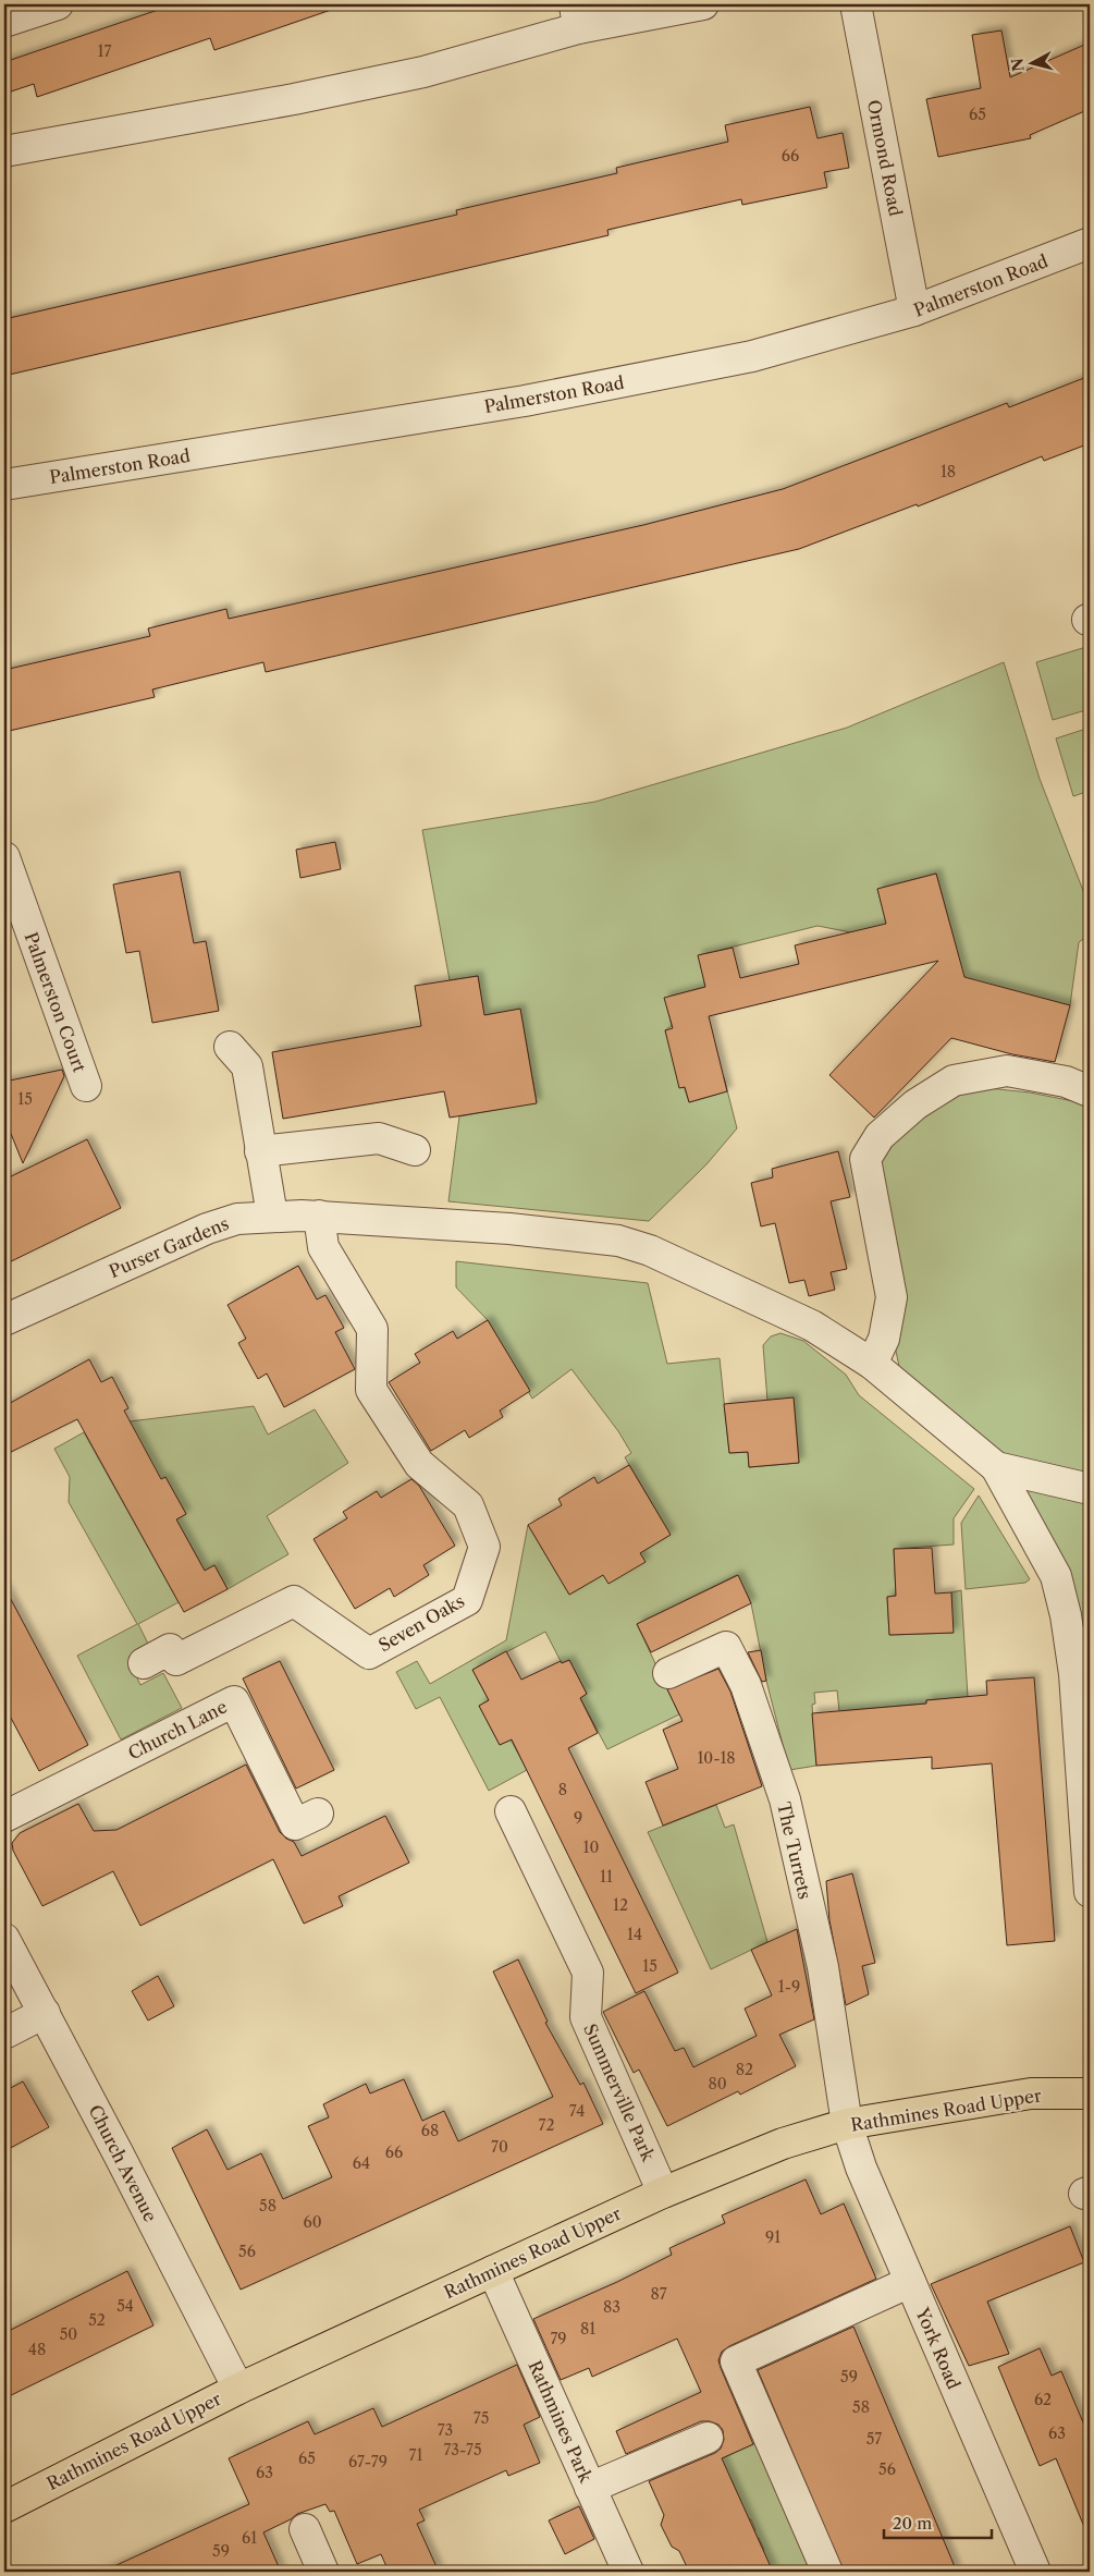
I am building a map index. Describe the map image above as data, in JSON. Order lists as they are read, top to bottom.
{
  "streets": {
    "main road": ["Rathmines Road Upper"],
    "street": [
      "Ormond Road",
      "Palmerston Road",
      "Palmerston Court",
      "Purser Gardens",
      "Seven Oaks",
      "Church Lane",
      "The Turrets",
      "Summerville Park",
      "Church Avenue",
      "York Road",
      "Rathmines Park"
    ]
  },
  "crossings": [
    ["Ormond Road", "Palmerston Road"],
    ["Purser Gardens", "Seven Oaks"],
    ["The Turrets", "Rathmines Road Upper"],
    ["The Turrets", "York Road"],
    ["Summerville Park", "Rathmines Road Upper"],
    ["Rathmines Road Upper", "Church Avenue"],
    ["Rathmines Road Upper", "York Road"],
    ["Rathmines Road Upper", "Rathmines Park"]
  ],
  "house_numbers": [
    "17",
    "65",
    "66",
    "18",
    "15",
    "10-18",
    "8",
    "9",
    "10",
    "11",
    "12",
    "14",
    "15",
    "1-9",
    "82",
    "80",
    "74",
    "72",
    "68",
    "70",
    "66",
    "64",
    "58",
    "60",
    "91",
    "56",
    "87",
    "54",
    "83",
    "52",
    "81",
    "50",
    "79",
    "48",
    "59",
    "62",
    "58",
    "75",
    "73",
    "63",
    "57",
    "73-75",
    "71",
    "65",
    "67-79",
    "56",
    "63",
    "61",
    "59"
  ],
  "scale_bar": "20 m",
  "north": "left"
}
